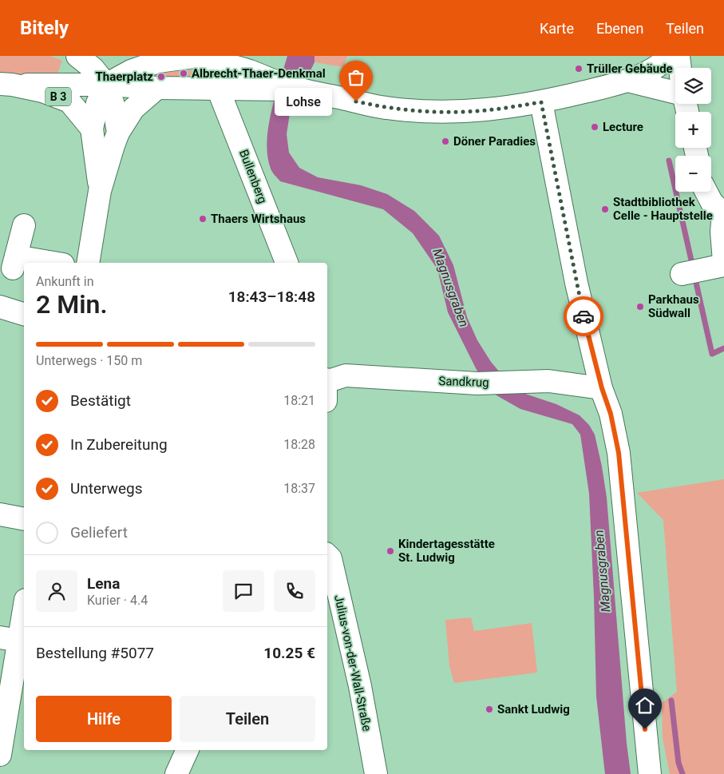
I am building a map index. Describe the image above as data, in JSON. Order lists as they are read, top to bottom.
{
  "streets": {
    "street": [
      "B 3",
      "Bullenberg",
      "Sandkrug",
      "Julius-von-der-Wall-Straße"
    ]
  },
  "water": ["Magnusgraben"],
  "places": [
    "Trüller Gebäude",
    "Albrecht-Thaer-Denkmal",
    "Thaerplatz",
    "Lohse",
    "Lecture",
    "Döner Paradies",
    "Stadtbibliothek Celle - Hauptstelle",
    "Thaers Wirtshaus",
    "Parkhaus Südwall",
    "Kindertagesstätte St. Ludwig",
    "Sankt Ludwig"
  ],
  "page": {
    "header": "Bitely",
    "nav": ["Karte", "Ebenen", "Teilen"],
    "map_buttons": ["+", "−"],
    "bubble": "Lohse",
    "heading": ["2 Min.", "Ankunft in", "18:43–18:48"],
    "panel": [
      "Lena",
      "Kurier · 4.4",
      "Bestellung #5077",
      "10.25 €"
    ],
    "bar": "Unterwegs · 150 m",
    "list": [
      ["Bestätigt", "18:21"],
      ["In Zubereitung", "18:28"],
      ["Unterwegs", "18:37"],
      "Geliefert"
    ],
    "buttons": ["Hilfe", "Teilen"]
  }
}
